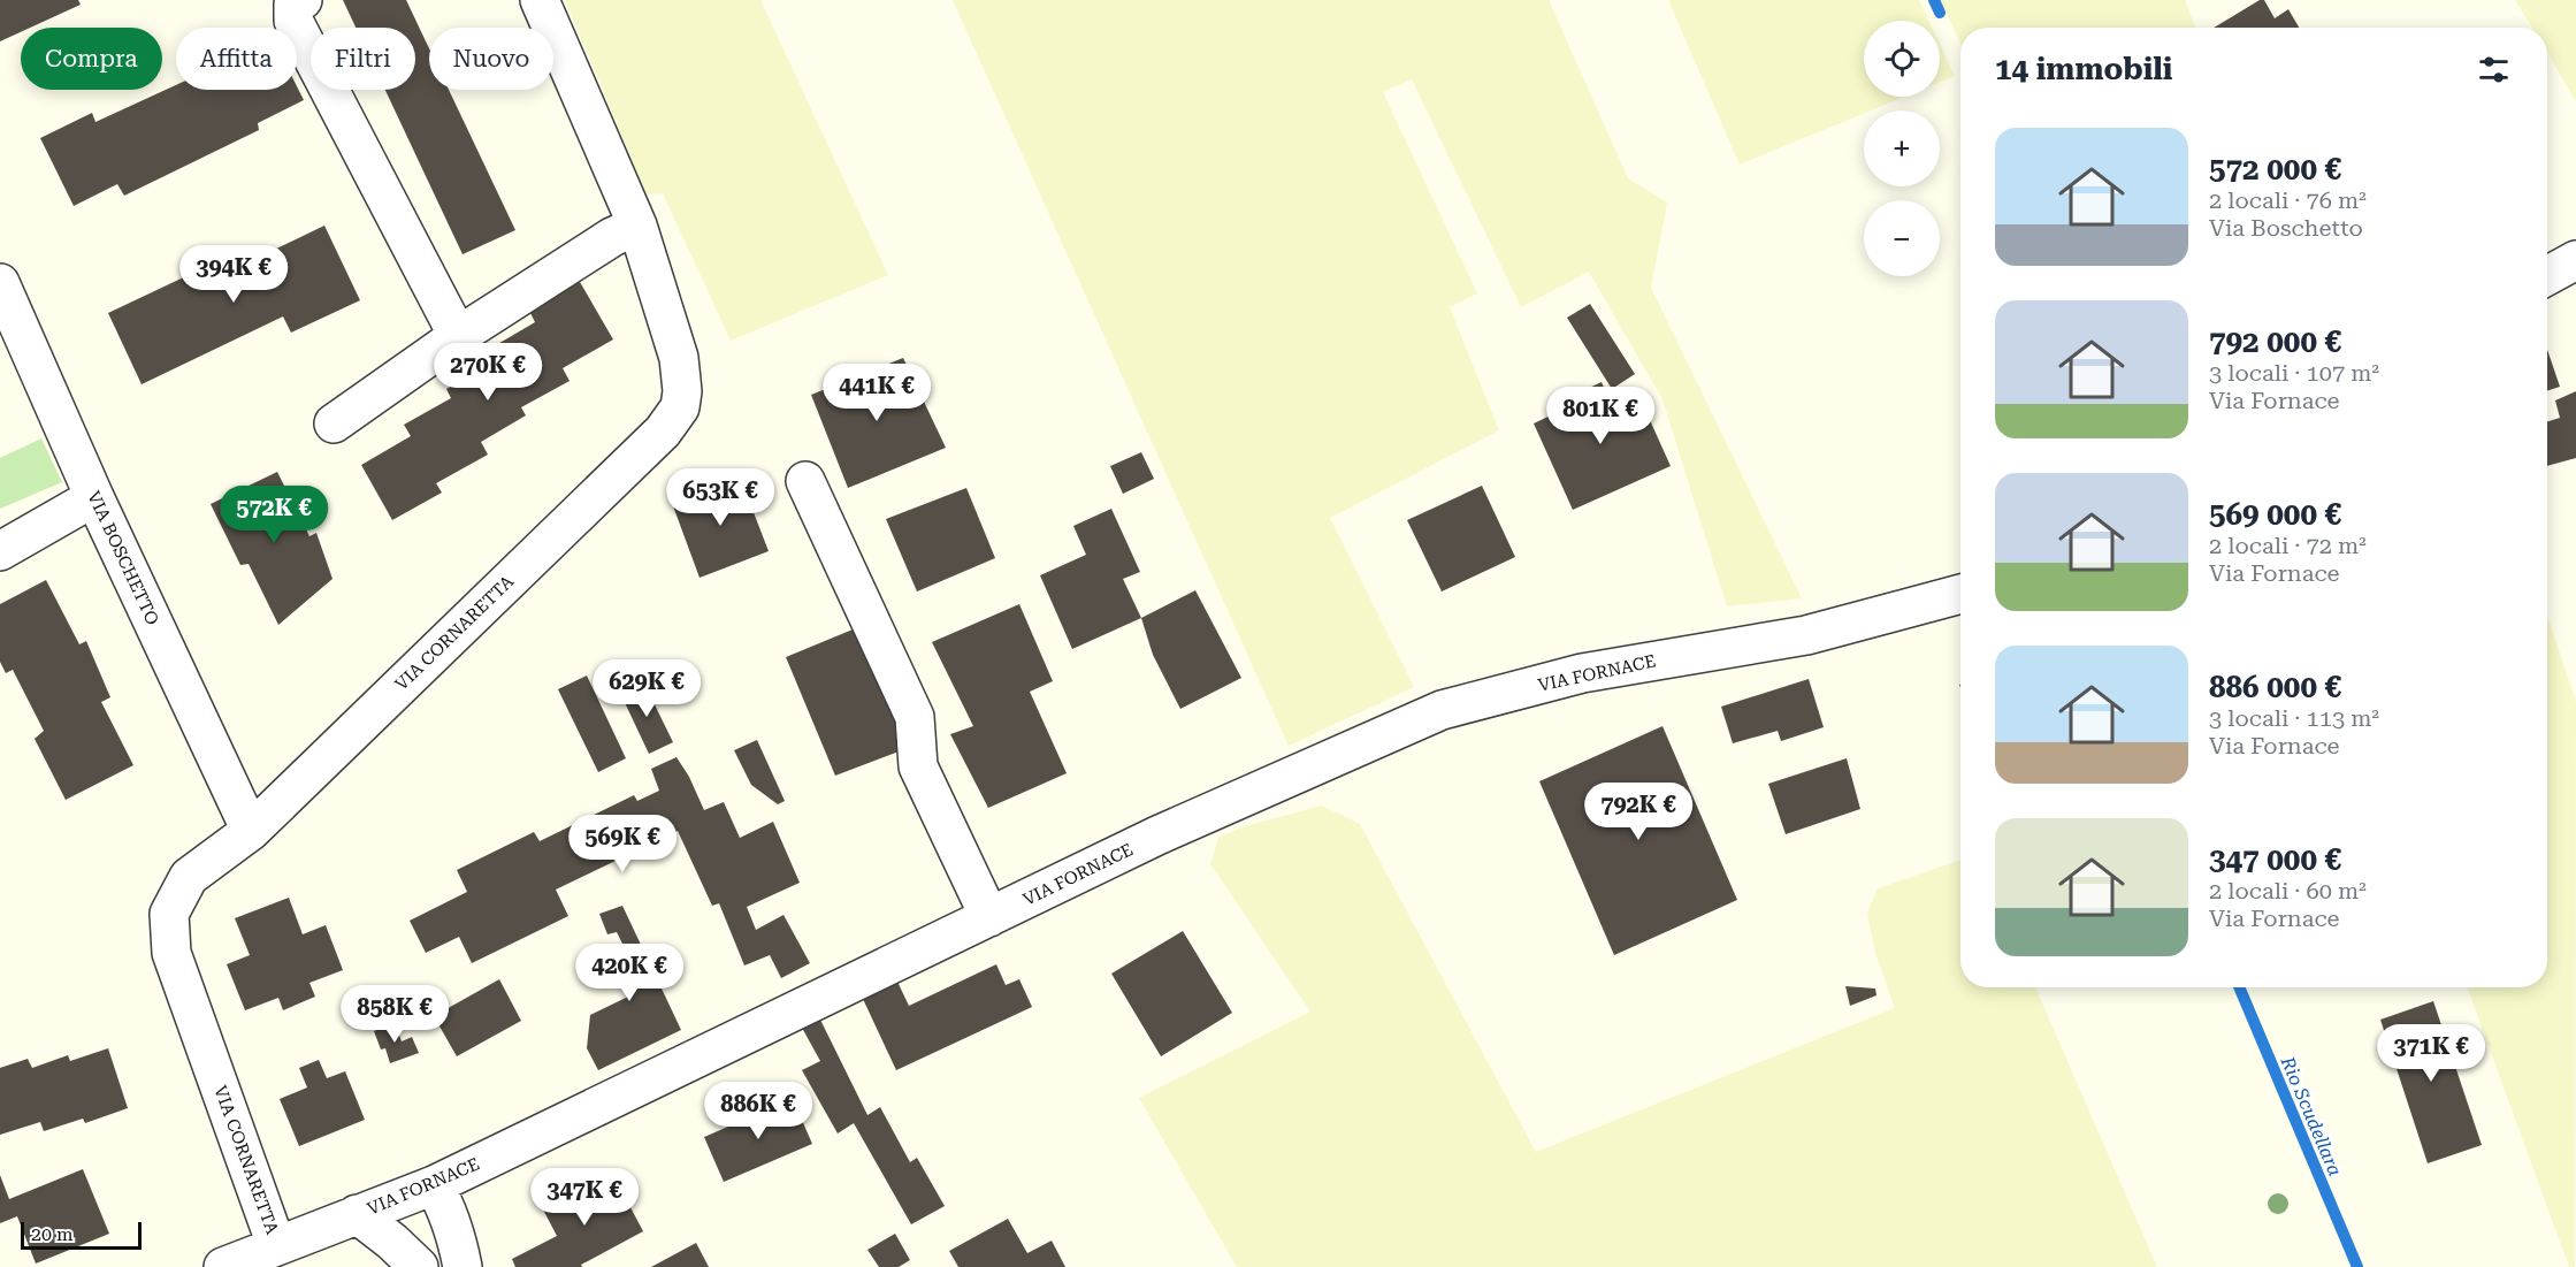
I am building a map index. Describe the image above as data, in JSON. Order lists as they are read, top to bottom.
{
  "streets": {
    "street": ["VIA BOSCHETTO", "VIA CORNARETTA", "VIA FORNACE"]
  },
  "crossings": [
    ["VIA BOSCHETTO", "VIA CORNARETTA"],
    ["VIA CORNARETTA", "VIA FORNACE"]
  ],
  "water": ["Rio Scudellara"],
  "scale_bar": "20 m",
  "page": {
    "map_buttons": ["+", "−"],
    "chip": [
      "Compra",
      "Affitta",
      "Filtri",
      "Nuovo"
    ],
    "heading": "14 immobili",
    "list": [
      {
        "name": "572 000 €",
        "note": "2 locali · 76 m² · Via Boschetto"
      },
      {
        "name": "792 000 €",
        "note": "3 locali · 107 m² · Via Fornace"
      },
      {
        "name": "569 000 €",
        "note": "2 locali · 72 m² · Via Fornace"
      },
      {
        "name": "886 000 €",
        "note": "3 locali · 113 m² · Via Fornace"
      },
      {
        "name": "347 000 €",
        "note": "2 locali · 60 m² · Via Fornace"
      }
    ],
    "price": [
      "394K €",
      "270K €",
      "441K €",
      "801K €",
      "653K €",
      "572K €",
      "629K €",
      "792K €",
      "569K €",
      "420K €",
      "858K €",
      "371K €",
      "886K €",
      "347K €"
    ],
    "scale": "20 m"
  }
}
